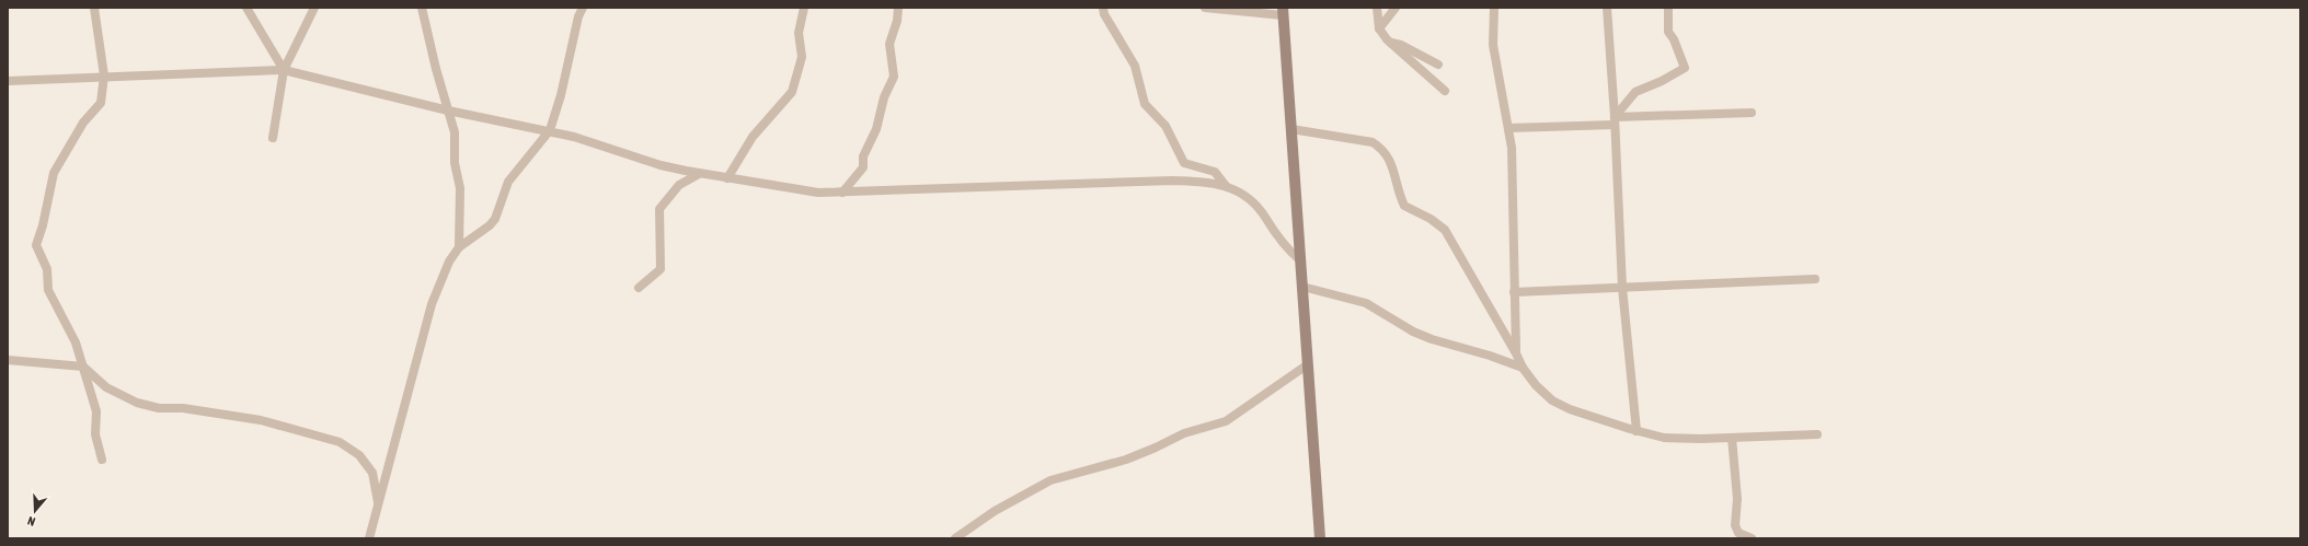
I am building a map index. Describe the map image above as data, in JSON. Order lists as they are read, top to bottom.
{
  "north": "bottom"
}
